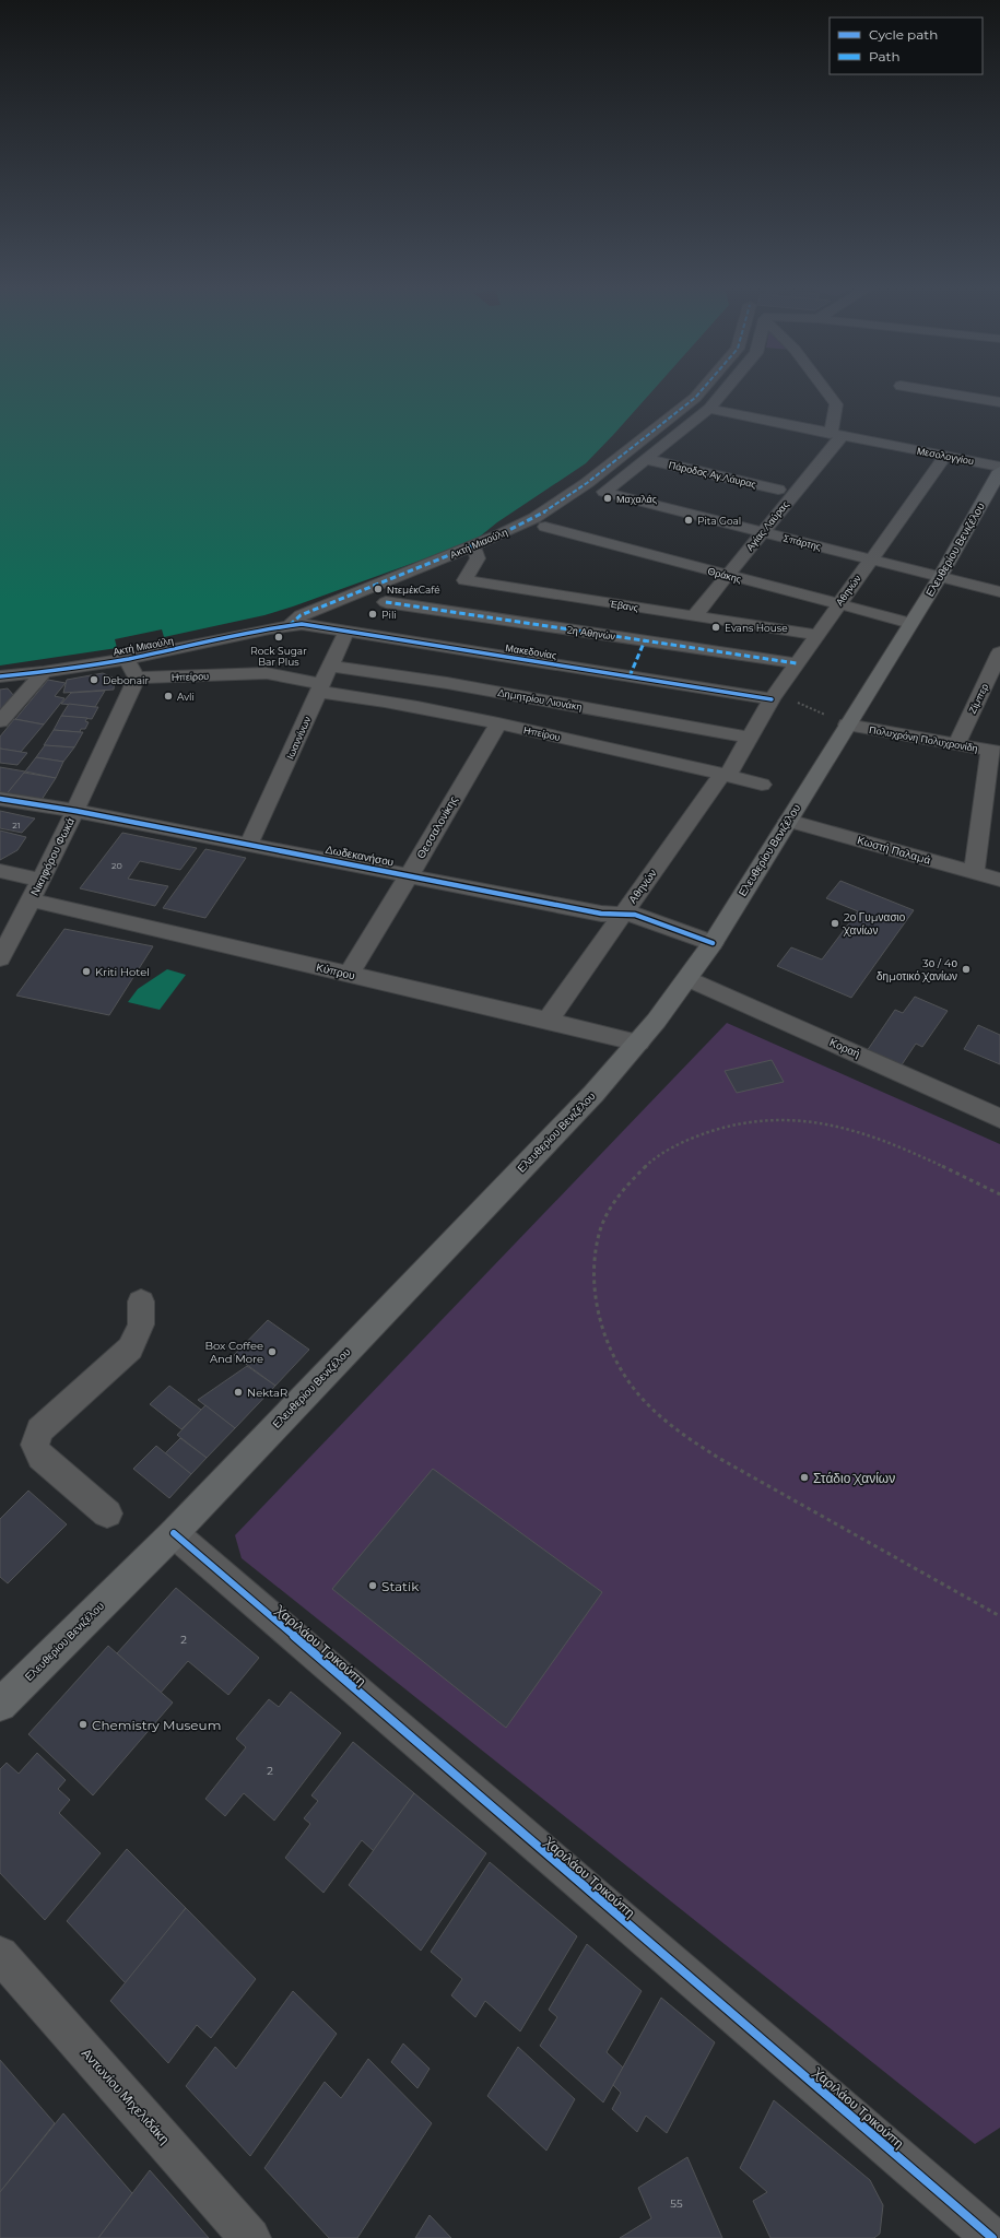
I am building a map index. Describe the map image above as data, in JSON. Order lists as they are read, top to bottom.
{
  "streets": {
    "main road": ["Ελευθερίου Βενιζέλου"],
    "street": [
      "Μεσολογγίου",
      "Πάροδος Αγ.Λάυρας",
      "Αγίας Λαύρας",
      "Σπάρτης",
      "Ακτή Μιαούλη",
      "Θράκης",
      "Αθηνών",
      "Έβανς",
      "2η Αθηνών",
      "Μακεδονίας",
      "Ηπείρου",
      "Ζίμπερ",
      "Δημητρίου Λιονάκη",
      "Ιωαννίνων",
      "Πολυχρόνη Πολυχρονίδη",
      "Θεσσαλονίκης",
      "Κωστή Παλαμά",
      "Δωδεκανήσου",
      "Νικηφόρου Φωκά",
      "Κύπρου",
      "Κοραή",
      "Χαριλάου Τρικούπη",
      "Αντωνίου Μιχελιδάκη"
    ]
  },
  "crossings": [
    ["Μεσολογγίου", "Αγίας Λαύρας"],
    ["Μεσολογγίου", "Αθηνών"],
    ["Πάροδος Αγ.Λάυρας", "Σπάρτης"],
    ["Αγίας Λαύρας", "Σπάρτης"],
    ["Αγίας Λαύρας", "Θράκης"],
    ["Αγίας Λαύρας", "Έβανς"],
    ["Σπάρτης", "Ελευθερίου Βενιζέλου"],
    ["Σπάρτης", "Αθηνών"],
    ["Ακτή Μιαούλη", "Μακεδονίας"],
    ["Ελευθερίου Βενιζέλου", "Θράκης"],
    ["Ελευθερίου Βενιζέλου", "Πολυχρόνη Πολυχρονίδη"],
    ["Ελευθερίου Βενιζέλου", "Κωστή Παλαμά"],
    ["Ελευθερίου Βενιζέλου", "Δωδεκανήσου"],
    ["Ελευθερίου Βενιζέλου", "Κύπρου"],
    ["Ελευθερίου Βενιζέλου", "Κοραή"],
    ["Ελευθερίου Βενιζέλου", "Χαριλάου Τρικούπη"],
    ["Θράκης", "Αθηνών"],
    ["Αθηνών", "Έβανς"],
    ["Αθηνών", "2η Αθηνών"],
    ["Αθηνών", "Μακεδονίας"],
    ["Αθηνών", "Ηπείρου"],
    ["Αθηνών", "Δημητρίου Λιονάκη"],
    ["Αθηνών", "Δωδεκανήσου"],
    ["Αθηνών", "Κύπρου"],
    ["Μακεδονίας", "Ιωαννίνων"],
    ["Ηπείρου", "Ιωαννίνων"],
    ["Ηπείρου", "Θεσσαλονίκης"],
    ["Ηπείρου", "Νικηφόρου Φωκά"],
    ["Ζίμπερ", "Πολυχρόνη Πολυχρονίδη"],
    ["Δημητρίου Λιονάκη", "Ιωαννίνων"],
    ["Ιωαννίνων", "Δωδεκανήσου"],
    ["Θεσσαλονίκης", "Δωδεκανήσου"],
    ["Θεσσαλονίκης", "Κύπρου"],
    ["Δωδεκανήσου", "Νικηφόρου Φωκά"],
    ["Νικηφόρου Φωκά", "Κύπρου"]
  ],
  "places": [
    "Μαχαλάς",
    "Pita Goal",
    "ΝτεμέκCafé",
    "Pili",
    "Evans House",
    "Rock Sugar Bar Plus",
    "Debonair",
    "Avli",
    "2ο Γυμνασιο Χανίων",
    "3ο / 4ο δημοτικό Χανίων",
    "Kriti Hotel",
    "Box Coffee And More",
    "NektaR",
    "Στάδιο Χανίων",
    "Statik",
    "Chemistry Museum"
  ],
  "house_numbers": [
    "21",
    "20",
    "2",
    "2",
    "55"
  ],
  "legend": ["Cycle path", "Path"]
}
